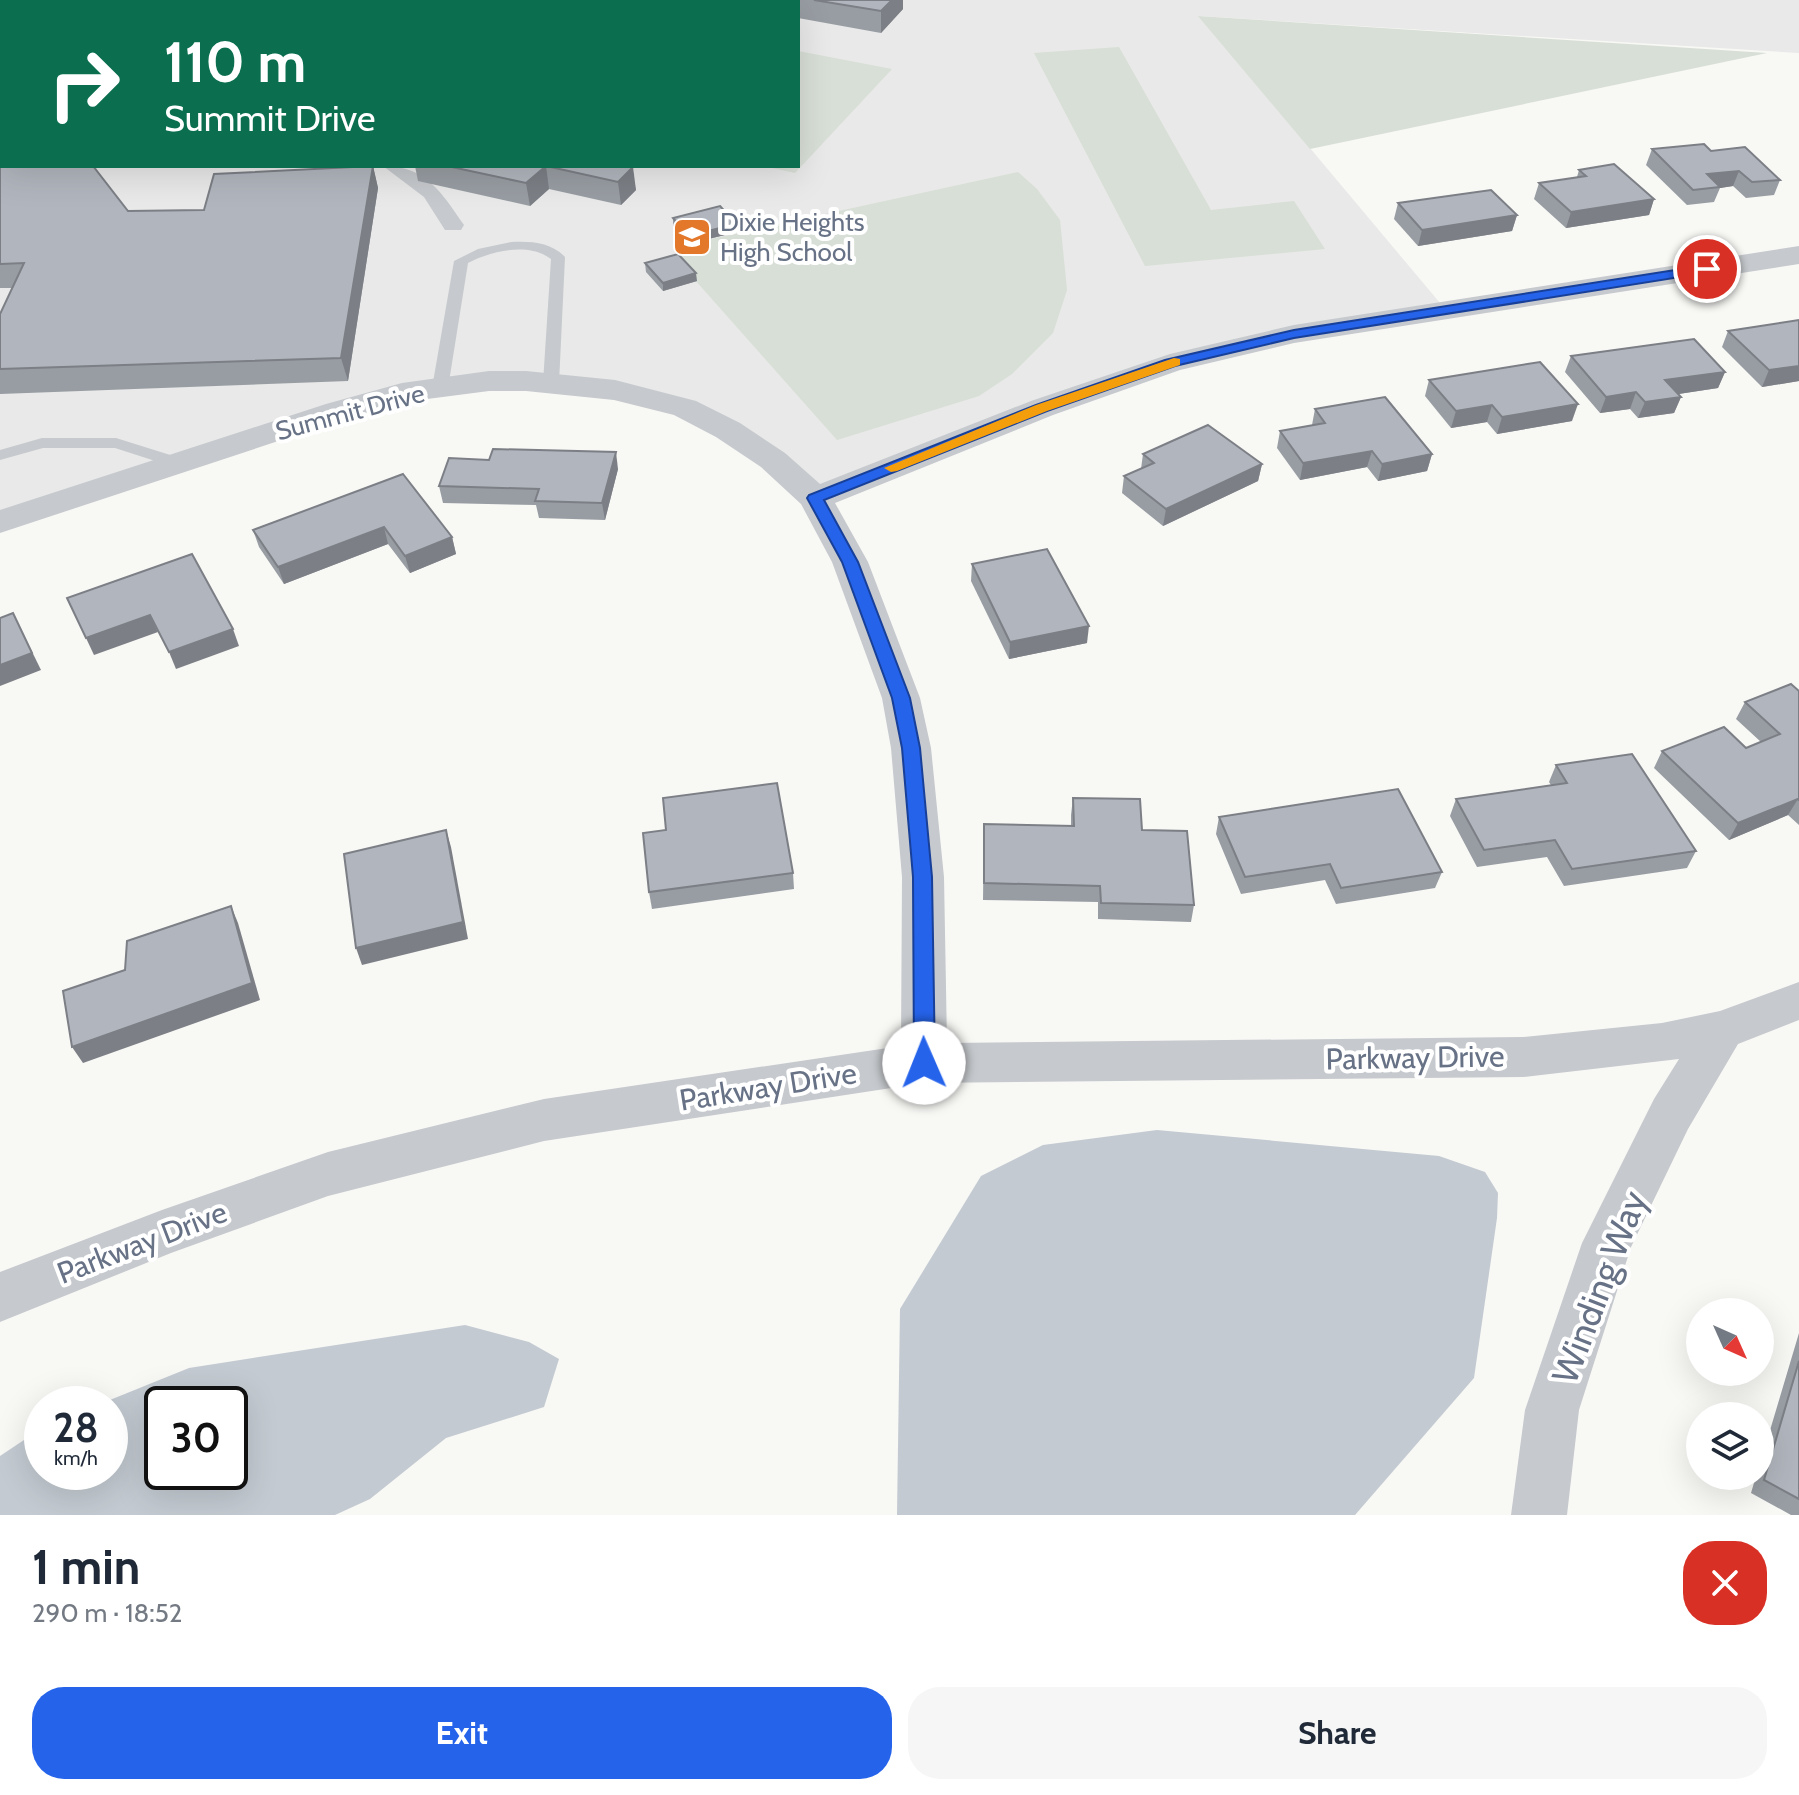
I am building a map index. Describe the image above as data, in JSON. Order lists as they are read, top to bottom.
{
  "streets": {
    "street": ["Summit Drive", "Parkway Drive", "Winding Way"]
  },
  "crossings": [
    ["Summit Drive", "Parkway Drive"],
    ["Parkway Drive", "Winding Way"]
  ],
  "places": {
    "school or university": ["Dixie Heights High School"]
  },
  "north": "bottom right",
  "page": {
    "turn": ["110 m", "Summit Drive"],
    "speed": "28 km/h",
    "limit": "30",
    "heading": ["1 min", "290 m · 18:52"],
    "buttons": ["Exit", "Share"]
  }
}
